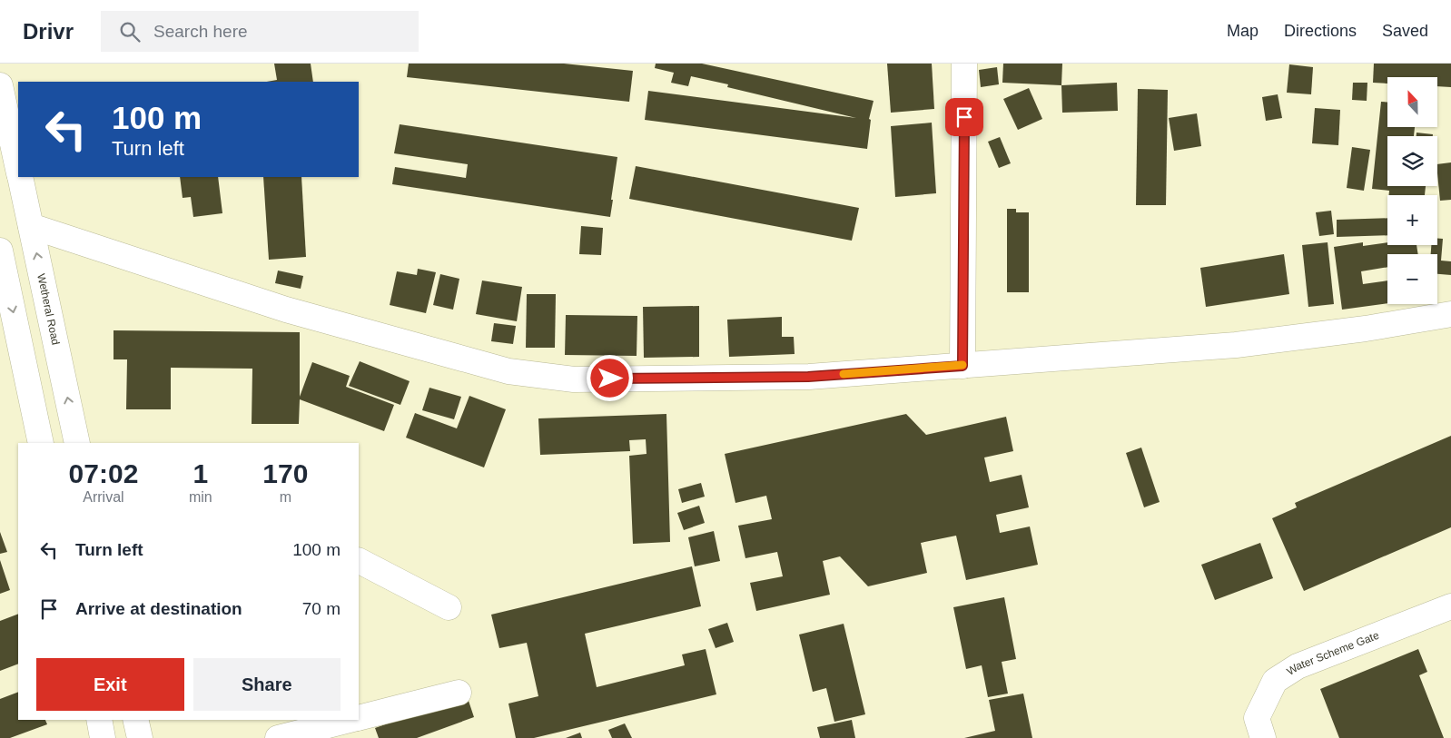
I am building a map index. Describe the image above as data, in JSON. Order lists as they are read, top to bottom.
{
  "streets": {
    "street": ["Wetheral Road", "Water Scheme Gate"]
  },
  "north": "top",
  "page": {
    "header": "Drivr",
    "search": "Search here",
    "nav": ["Map", "Directions", "Saved"],
    "map_buttons": ["+", "−"],
    "turn": ["100 m", "Turn left"],
    "eta": [
      "07:02",
      "Arrival",
      "1",
      "min",
      "170",
      "m"
    ],
    "list": [
      {
        "name": "Turn left",
        "value": "100 m"
      },
      {
        "name": "Arrive at destination",
        "value": "70 m"
      }
    ],
    "buttons": ["Exit", "Share"]
  }
}
